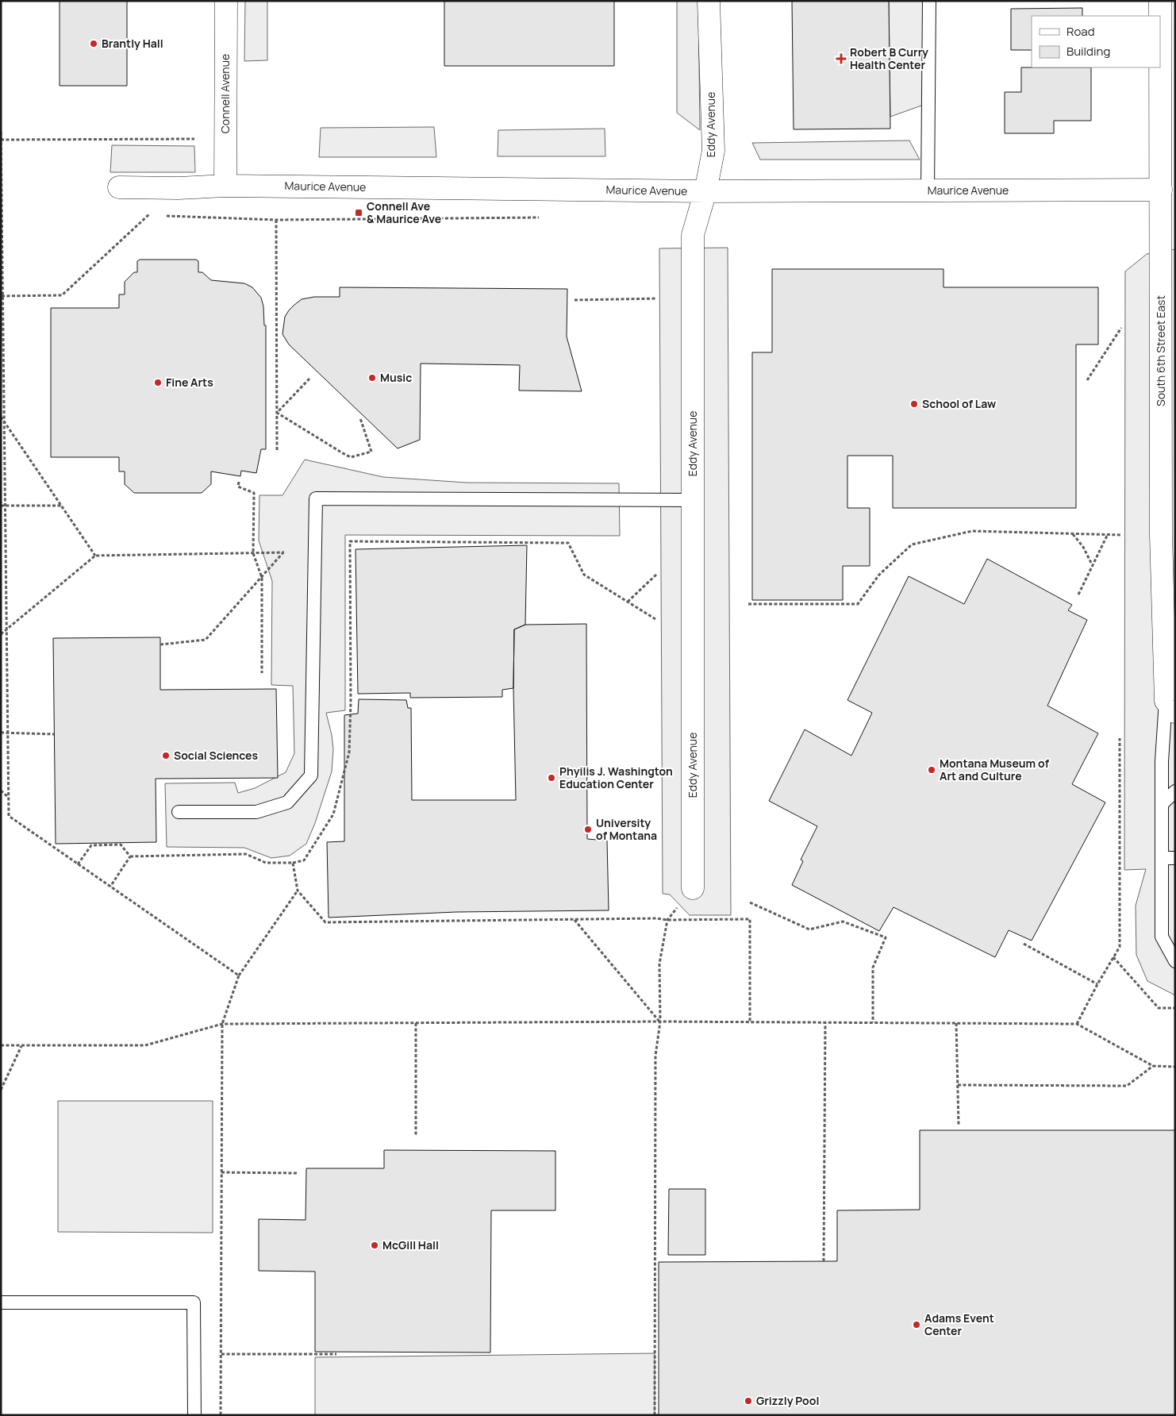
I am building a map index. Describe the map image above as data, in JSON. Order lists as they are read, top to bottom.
{
  "streets": {
    "street": [
      "Connell Avenue",
      "Eddy Avenue",
      "Maurice Avenue",
      "South 6th Street East"
    ]
  },
  "crossings": [
    ["Connell Avenue", "Maurice Avenue"],
    ["Eddy Avenue", "Maurice Avenue"],
    ["Maurice Avenue", "South 6th Street East"]
  ],
  "places": {
    "other": [
      "Brantly Hall",
      "Music",
      "Fine Arts",
      "School of Law",
      "Social Sciences",
      "Montana Museum of Art and Culture",
      "Phyilis J. Washington Education Center",
      "University of Montana",
      "McGill Hall",
      "Adams Event Center",
      "Grizzly Pool"
    ],
    "health": ["Robert B Curry Health Center"],
    "transit": ["Connell Ave & Maurice Ave"]
  },
  "legend": ["Road", "Building"]
}
